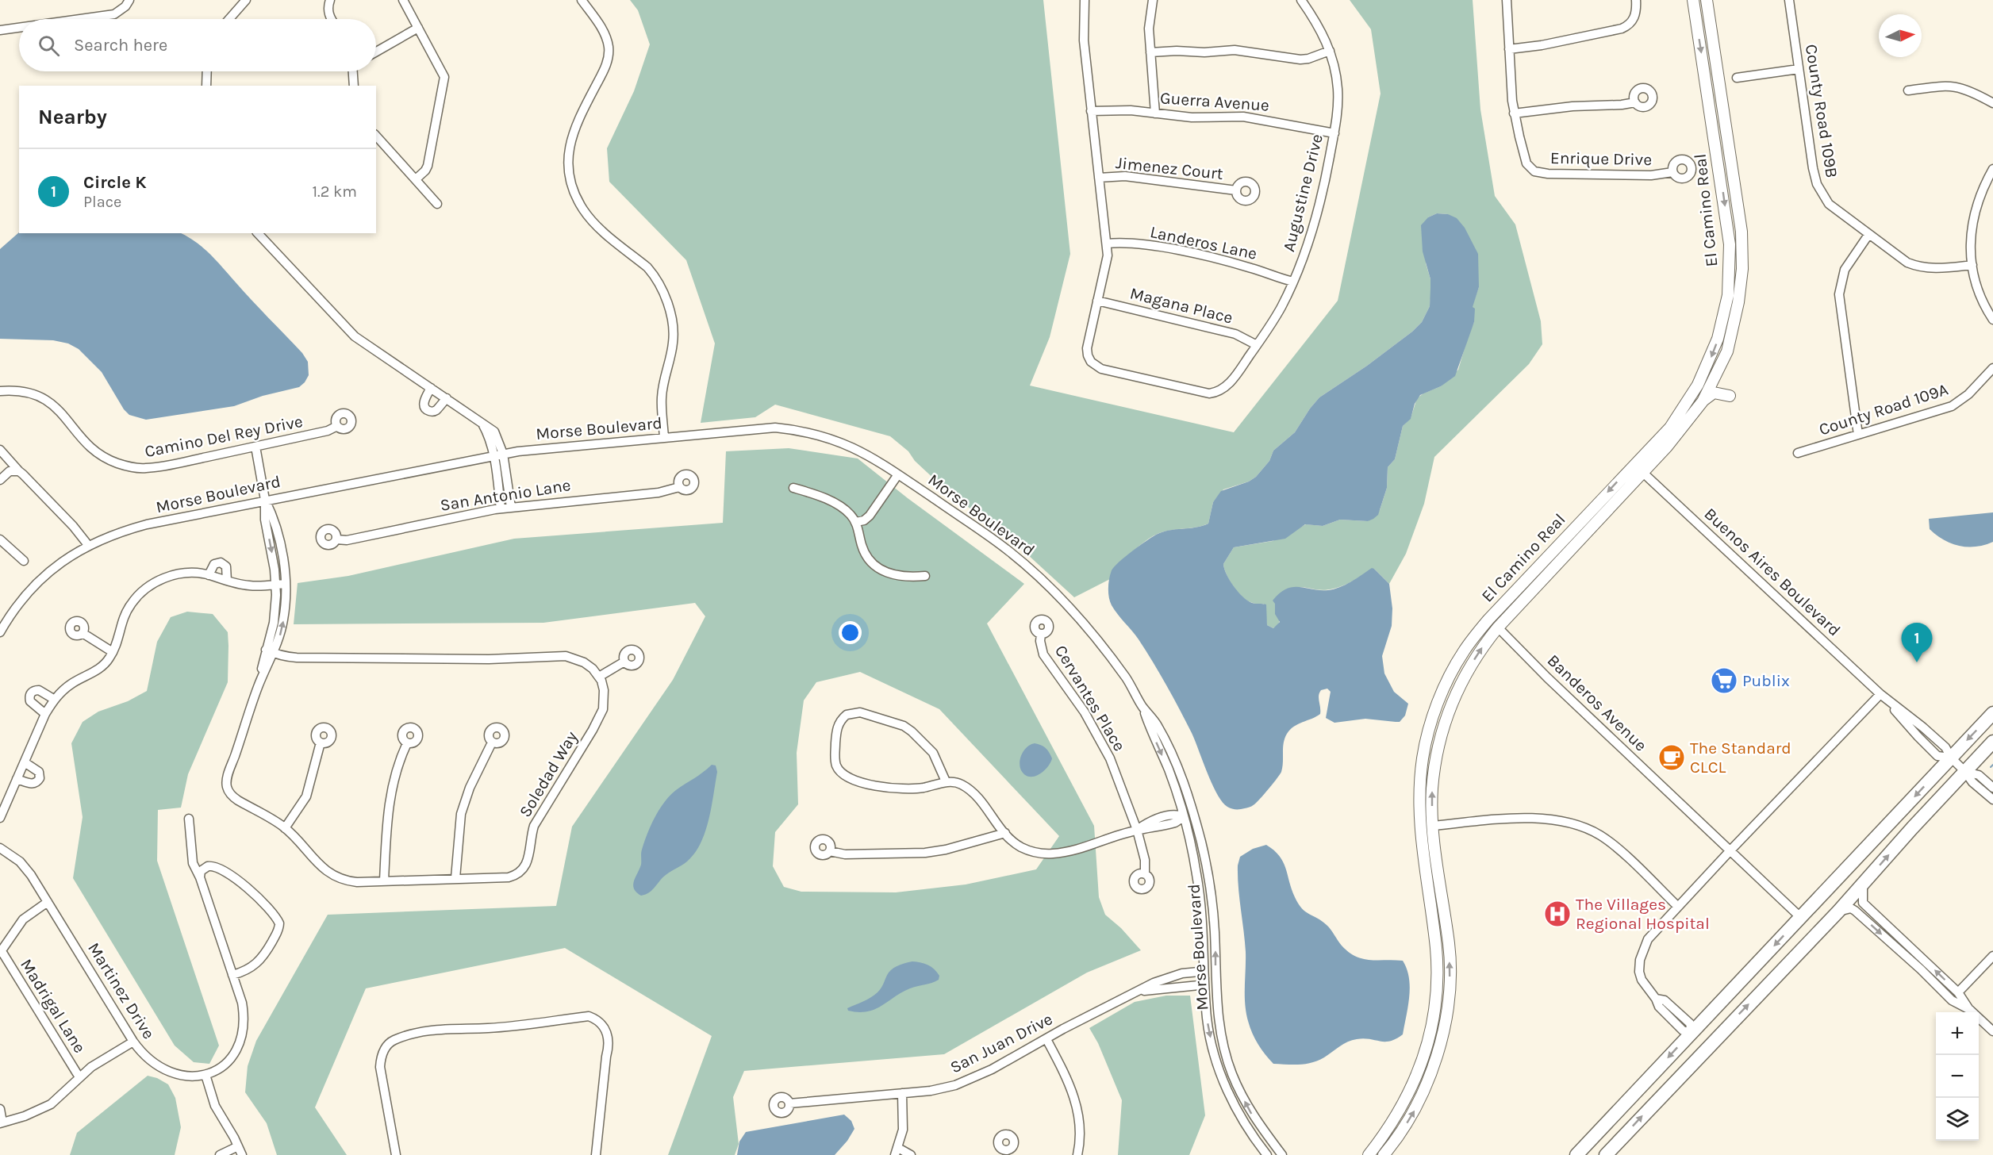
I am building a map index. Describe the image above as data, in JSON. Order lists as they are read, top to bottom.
{
  "streets": {
    "main road": ["El Camino Real"],
    "street": [
      "Guerra Avenue",
      "County Road 109B",
      "Enrique Drive",
      "Jimenez Court",
      "Augustine Drive",
      "Landeros Lane",
      "Magana Place",
      "County Road 109A",
      "Morse Boulevard",
      "Camino Del Rey Drive",
      "San Antonio Lane",
      "Buenos Aires Boulevard",
      "Cervantes Place",
      "Banderos Avenue",
      "Soledad Way",
      "Martinez Drive",
      "Madrigal Lane",
      "San Juan Drive"
    ]
  },
  "crossings": [
    ["Guerra Avenue", "Augustine Drive"],
    ["Jimenez Court", "Augustine Drive"],
    ["Augustine Drive", "Landeros Lane"],
    ["Augustine Drive", "Magana Place"],
    ["El Camino Real", "Buenos Aires Boulevard"],
    ["El Camino Real", "Banderos Avenue"],
    ["Morse Boulevard", "Soledad Way"],
    ["Morse Boulevard", "San Juan Drive"]
  ],
  "places": {
    "supermarket": ["Publix"],
    "cafe": ["The Standard CLCL"],
    "hospital": ["The Villages Regional Hospital"]
  },
  "north": "right",
  "page": {
    "search": "Search here",
    "heading": "Nearby",
    "list": [
      {
        "mark": "1",
        "name": "Circle K",
        "note": "Place",
        "value": "1.2 km"
      }
    ],
    "pins": "1",
    "map_buttons": ["+", "−"]
  }
}
